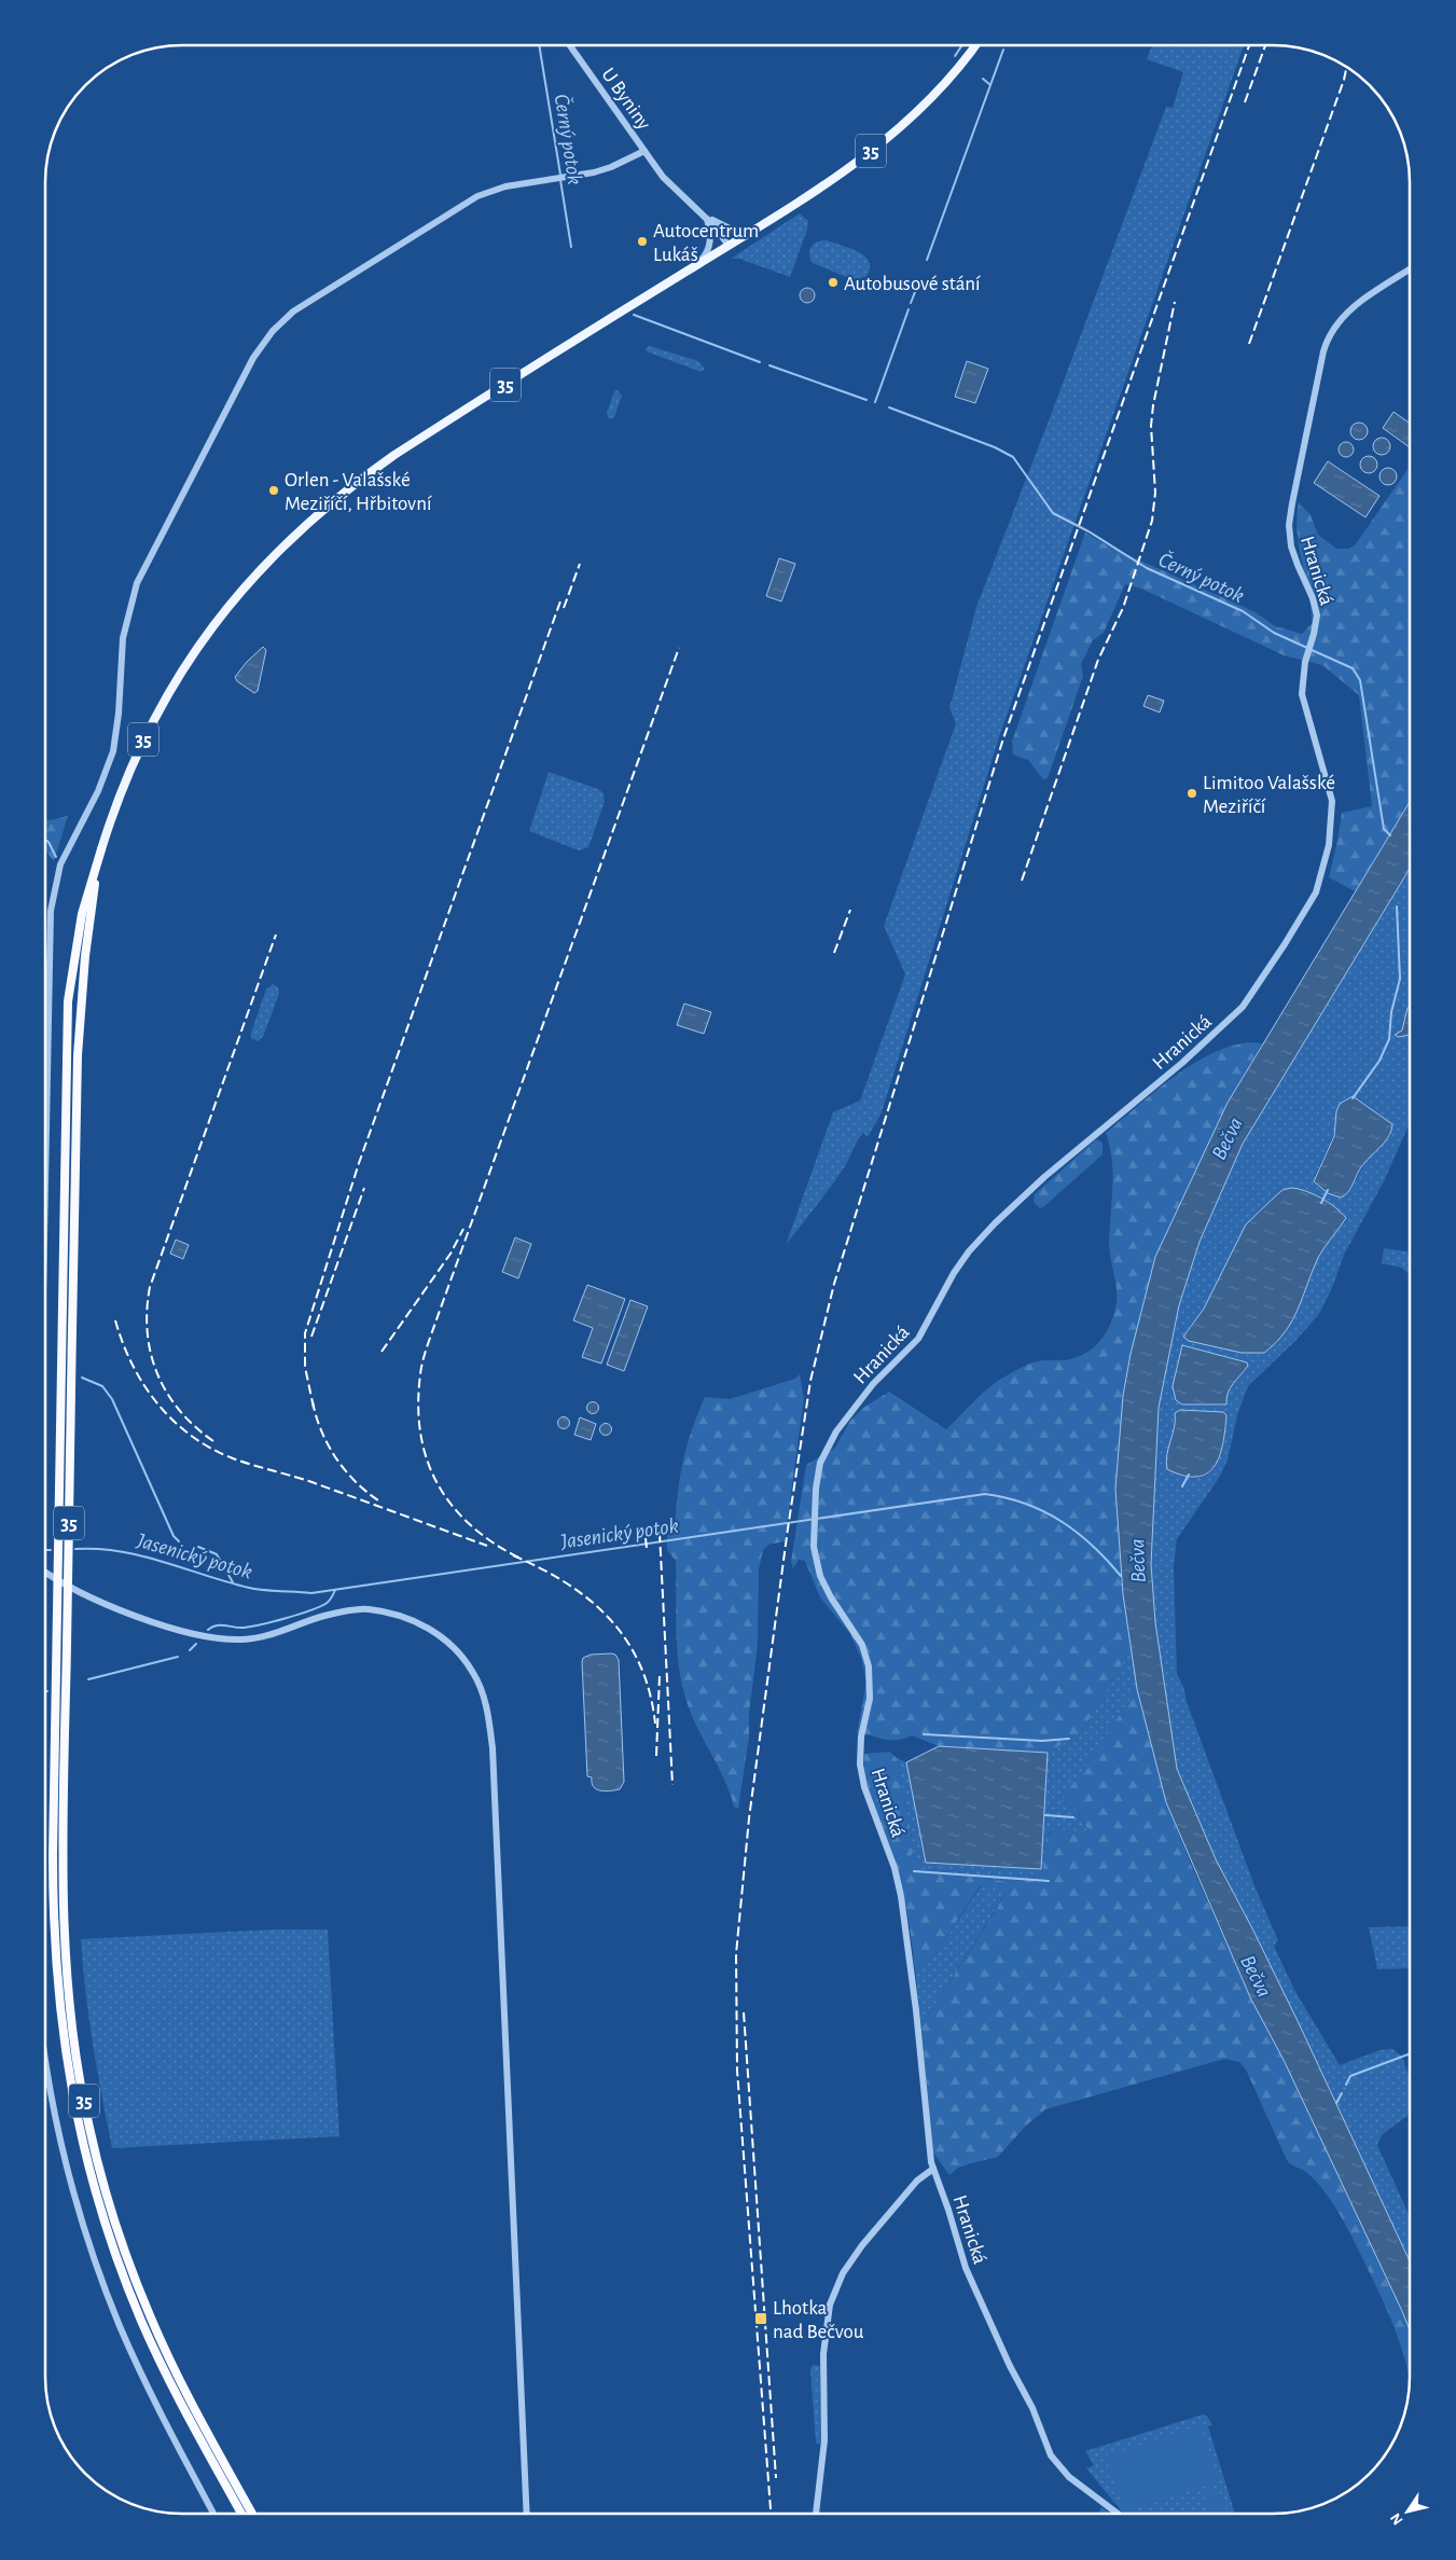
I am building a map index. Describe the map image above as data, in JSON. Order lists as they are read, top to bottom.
{
  "streets": {
    "highway": ["35"],
    "street": ["U Byniny", "Hranická"]
  },
  "water": ["Černý potok", "Bečva", "Jasenický potok"],
  "places": {
    "other": [
      "Autocentrum Lukáš",
      "Autobusové stání",
      "Orlen - Valašské Meziříčí, Hřbitovní",
      "Limitoo Valašské Meziříčí"
    ],
    "transit": ["Lhotka nad Bečvou"]
  },
  "north": "bottom left"
}
